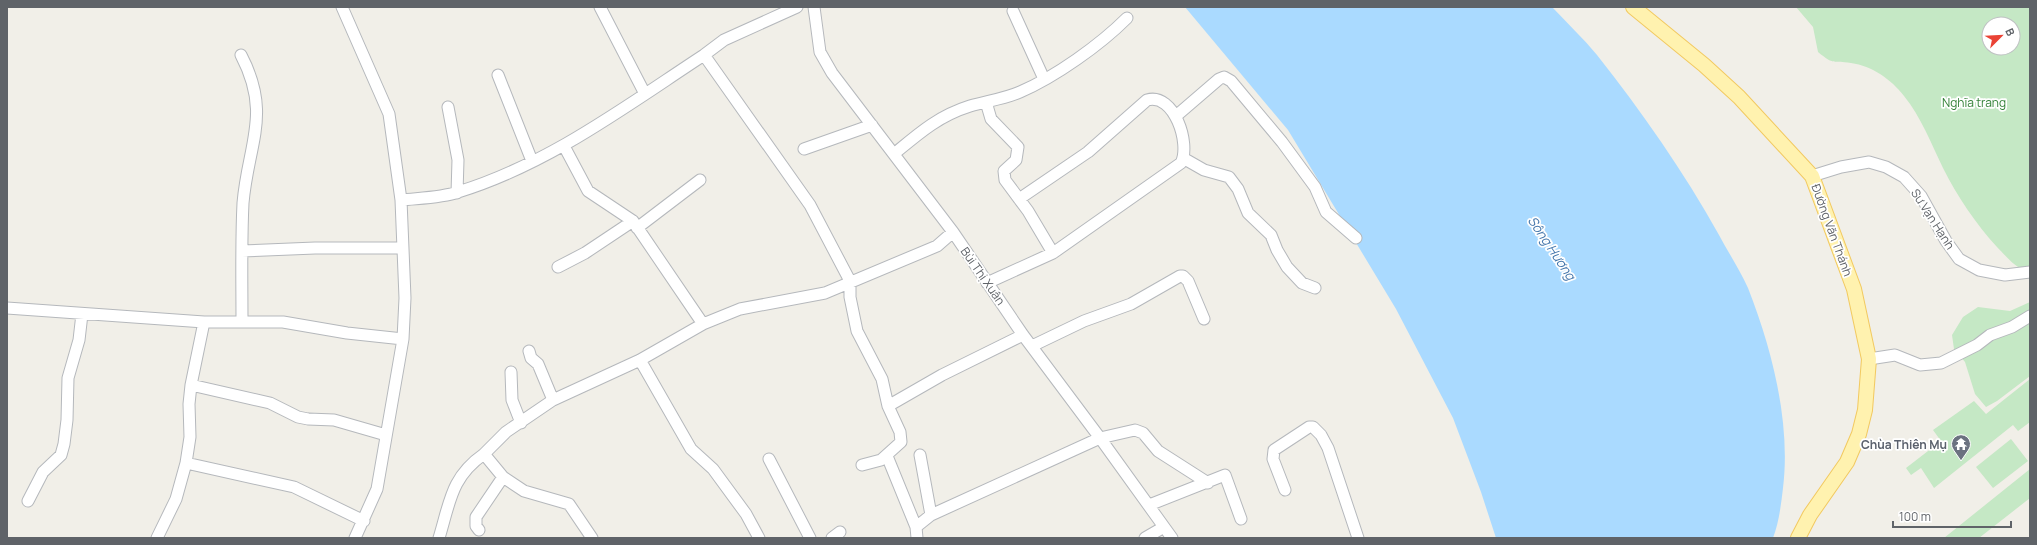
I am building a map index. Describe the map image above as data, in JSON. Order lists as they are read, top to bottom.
{
  "streets": {
    "main road": ["Đường Văn Thánh"],
    "street": ["Sư Vạn Hạnh", "Bùi Thị Xuân"]
  },
  "crossings": [
    ["Sư Vạn Hạnh", "Đường Văn Thánh"]
  ],
  "water": ["Sông Hương"],
  "parks": ["Nghĩa trang"],
  "places": {
    "temple": ["Chùa Thiên Mụ"]
  },
  "scale_bar": "100 m",
  "north": "top right"
}
